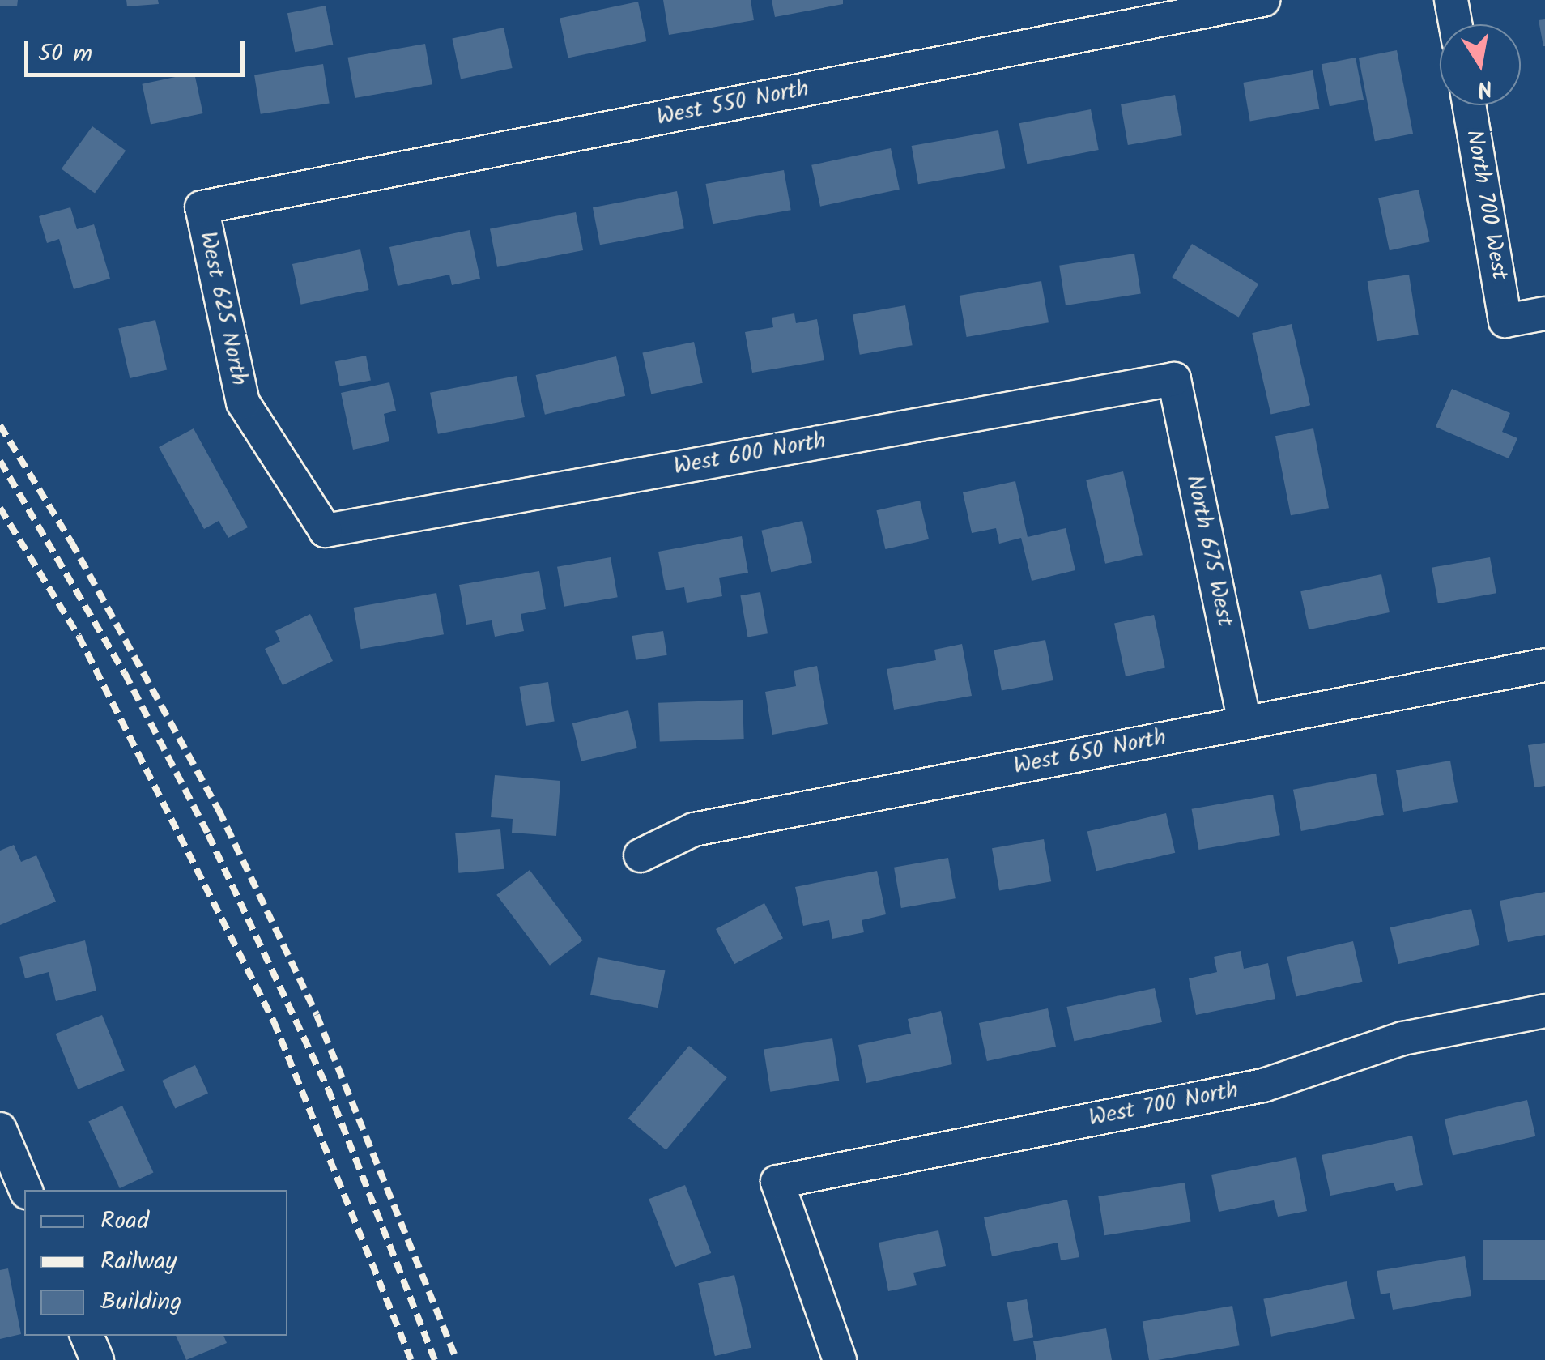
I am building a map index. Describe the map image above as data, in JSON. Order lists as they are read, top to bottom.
{
  "streets": {
    "street": [
      "West 550 North",
      "North 700 West",
      "West 625 North",
      "West 600 North",
      "North 675 West",
      "West 650 North",
      "West 700 North"
    ]
  },
  "crossings": [
    ["West 550 North", "West 625 North"],
    ["West 625 North", "West 600 North"],
    ["West 600 North", "North 675 West"],
    ["North 675 West", "West 650 North"]
  ],
  "legend": ["Road", "Railway", "Building"],
  "scale_bar": "50 m",
  "north": "bottom"
}
